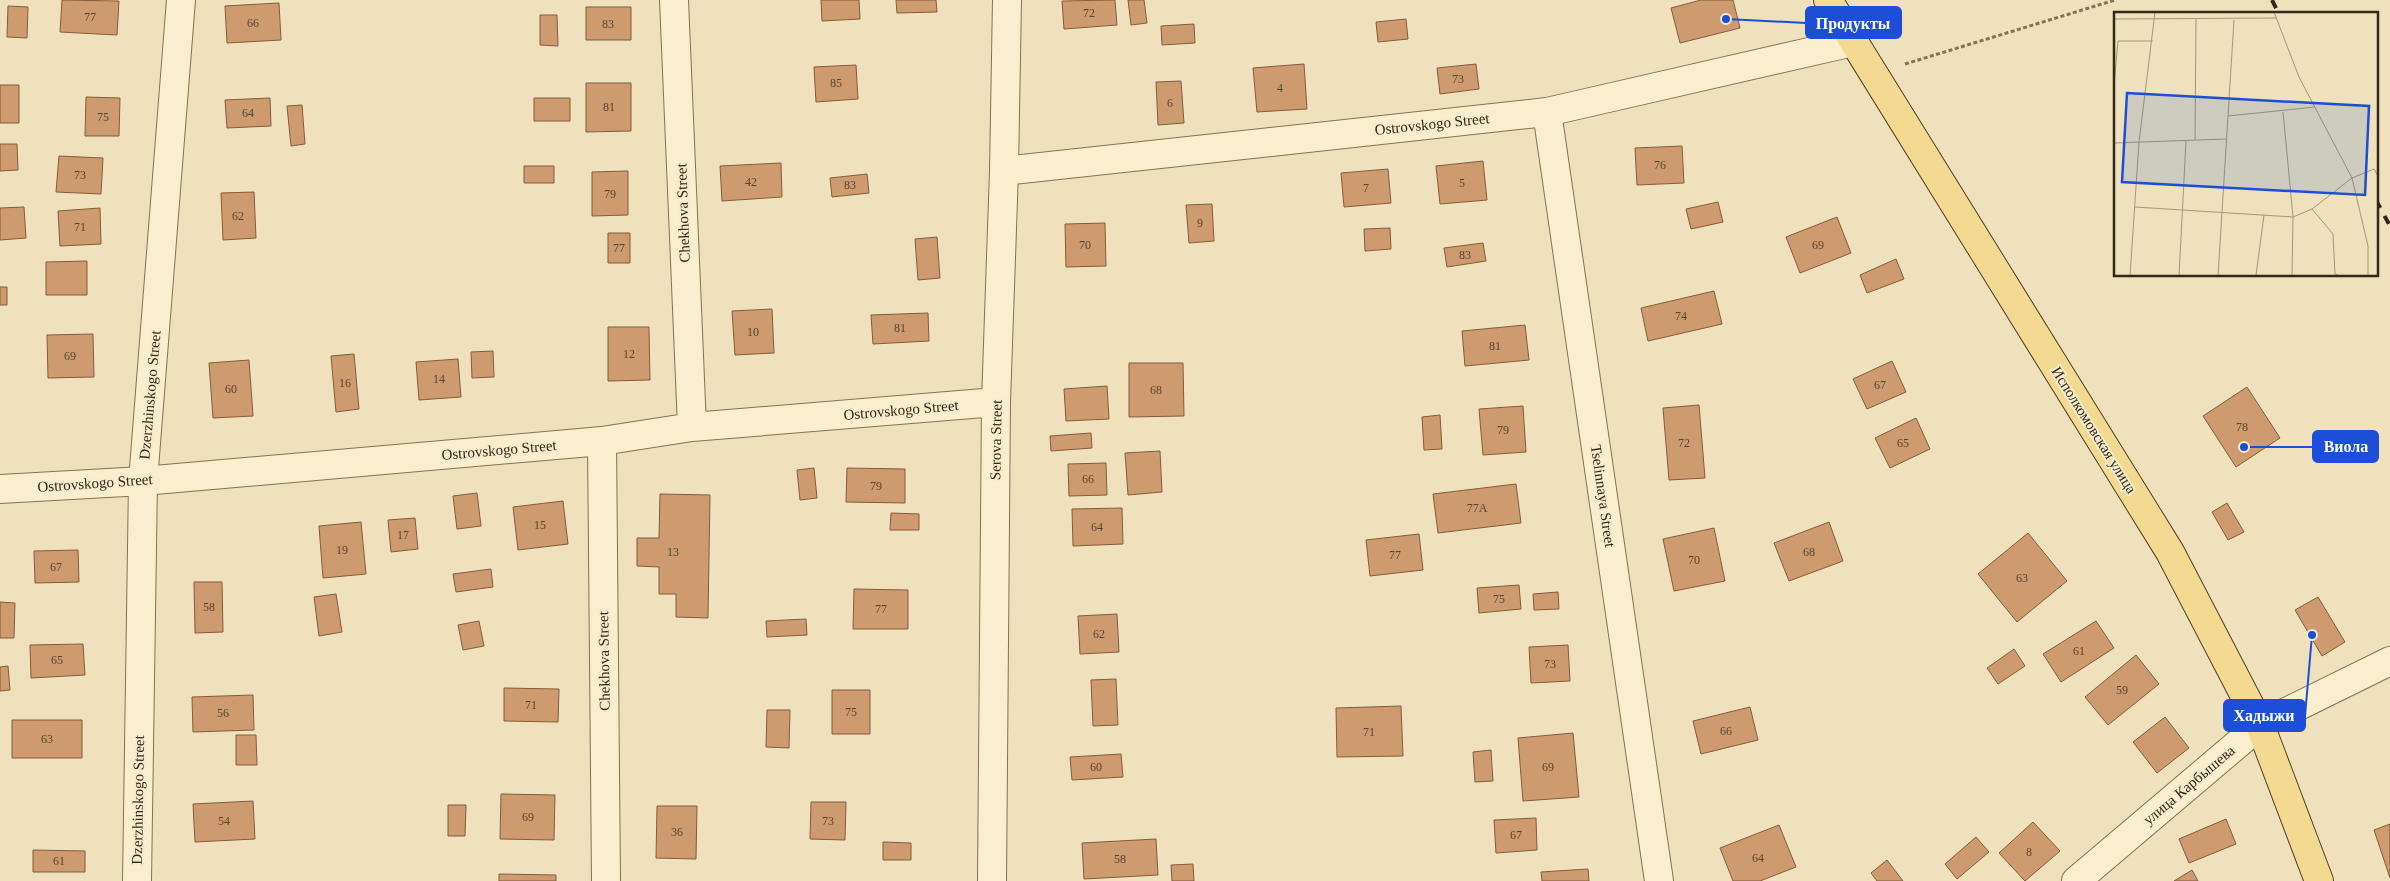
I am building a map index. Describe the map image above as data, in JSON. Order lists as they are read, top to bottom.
{
  "streets": {
    "main road": ["Исполкомовская улица"],
    "street": [
      "Ostrovskogo Street",
      "Chekhova Street",
      "Dzerzhinskogo Street",
      "Serova Street",
      "Tselinnaya Street",
      "улица Карбышева"
    ]
  },
  "crossings": [
    ["Ostrovskogo Street", "Chekhova Street"],
    ["Ostrovskogo Street", "Dzerzhinskogo Street"],
    ["Ostrovskogo Street", "Исполкомовская улица"],
    ["Ostrovskogo Street", "Serova Street"],
    ["Ostrovskogo Street", "Tselinnaya Street"],
    ["Исполкомовская улица", "улица Карбышева"]
  ],
  "places": ["Продукты", "Виола", "Хадыжи"],
  "house_numbers": [
    "72",
    "77",
    "66",
    "83",
    "73",
    "85",
    "4",
    "6",
    "81",
    "64",
    "75",
    "76",
    "73",
    "42",
    "5",
    "83",
    "7",
    "79",
    "62",
    "9",
    "71",
    "70",
    "69",
    "77",
    "83",
    "74",
    "81",
    "10",
    "81",
    "12",
    "69",
    "14",
    "16",
    "67",
    "60",
    "68",
    "78",
    "79",
    "72",
    "65",
    "66",
    "79",
    "77А",
    "15",
    "64",
    "17",
    "19",
    "13",
    "68",
    "77",
    "70",
    "67",
    "63",
    "75",
    "58",
    "77",
    "62",
    "61",
    "65",
    "73",
    "59",
    "71",
    "75",
    "56",
    "66",
    "71",
    "63",
    "60",
    "69",
    "69",
    "54",
    "73",
    "36",
    "67",
    "8",
    "64",
    "58",
    "61"
  ]
}
